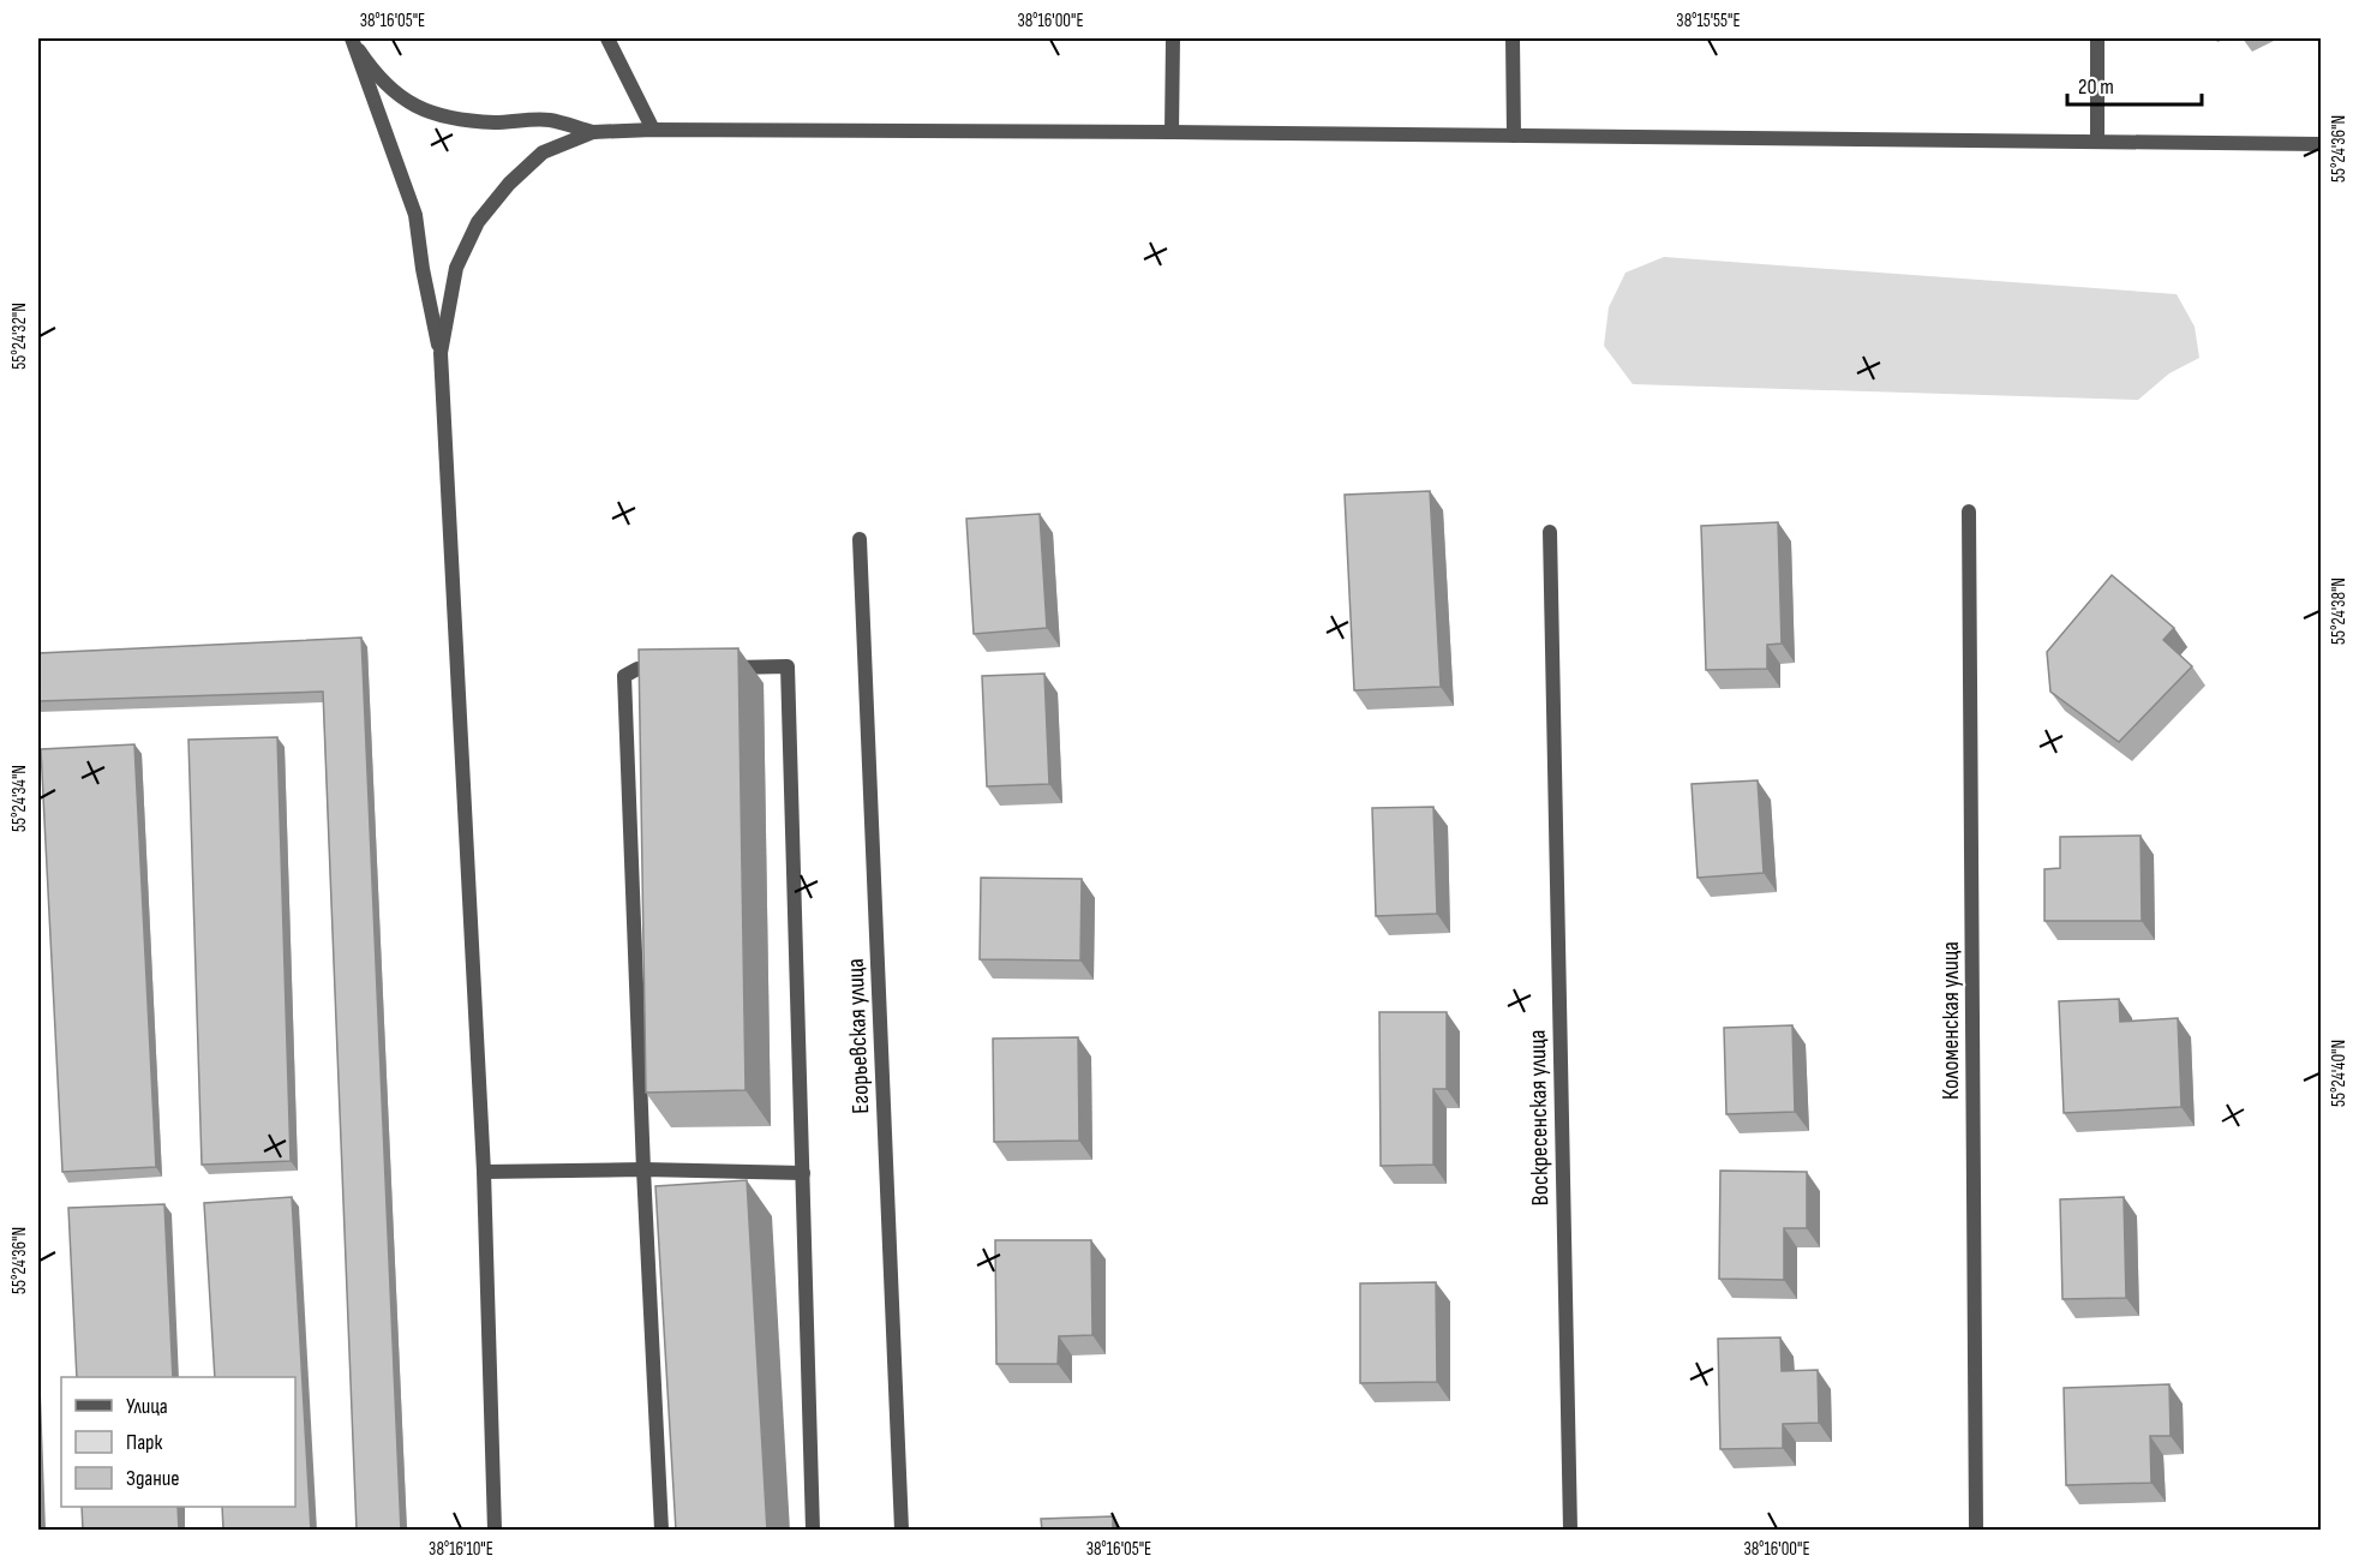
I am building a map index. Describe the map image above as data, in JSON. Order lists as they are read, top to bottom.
{
  "streets": {
    "street": ["Коломенская улица", "Егорьевская улица", "Воскресенская улица"]
  },
  "legend": ["Улица", "Парк", "Здание"],
  "scale_bar": "20 m",
  "coordinates": [
    "38°16'05\"E",
    "38°16'00\"E",
    "38°15'55\"E",
    "55°24'36\"N",
    "55°24'32\"N",
    "55°24'38\"N",
    "55°24'34\"N",
    "55°24'40\"N",
    "38°16'10\"E"
  ]
}
